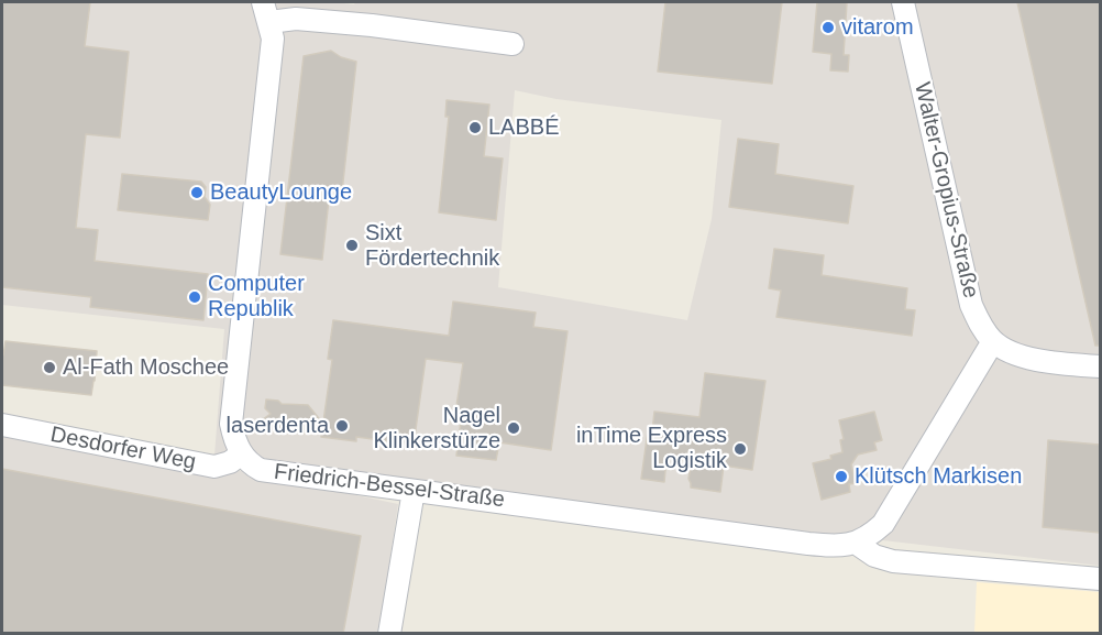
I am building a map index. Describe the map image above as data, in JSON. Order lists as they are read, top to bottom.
{
  "streets": {
    "street": ["Walter-Gropius-Straße", "Desdorfer Weg", "Friedrich-Bessel-Straße"]
  },
  "crossings": [
    ["Desdorfer Weg", "Friedrich-Bessel-Straße"]
  ],
  "places": [
    "vitarom",
    "LABBÉ",
    "BeautyLounge",
    "Sixt Fördertechnik",
    "Computer Republik",
    "Al-Fath Moschee",
    "laserdenta",
    "Nagel Klinkerstürze",
    "inTime Express Logistik",
    "Klütsch Markisen"
  ]
}
